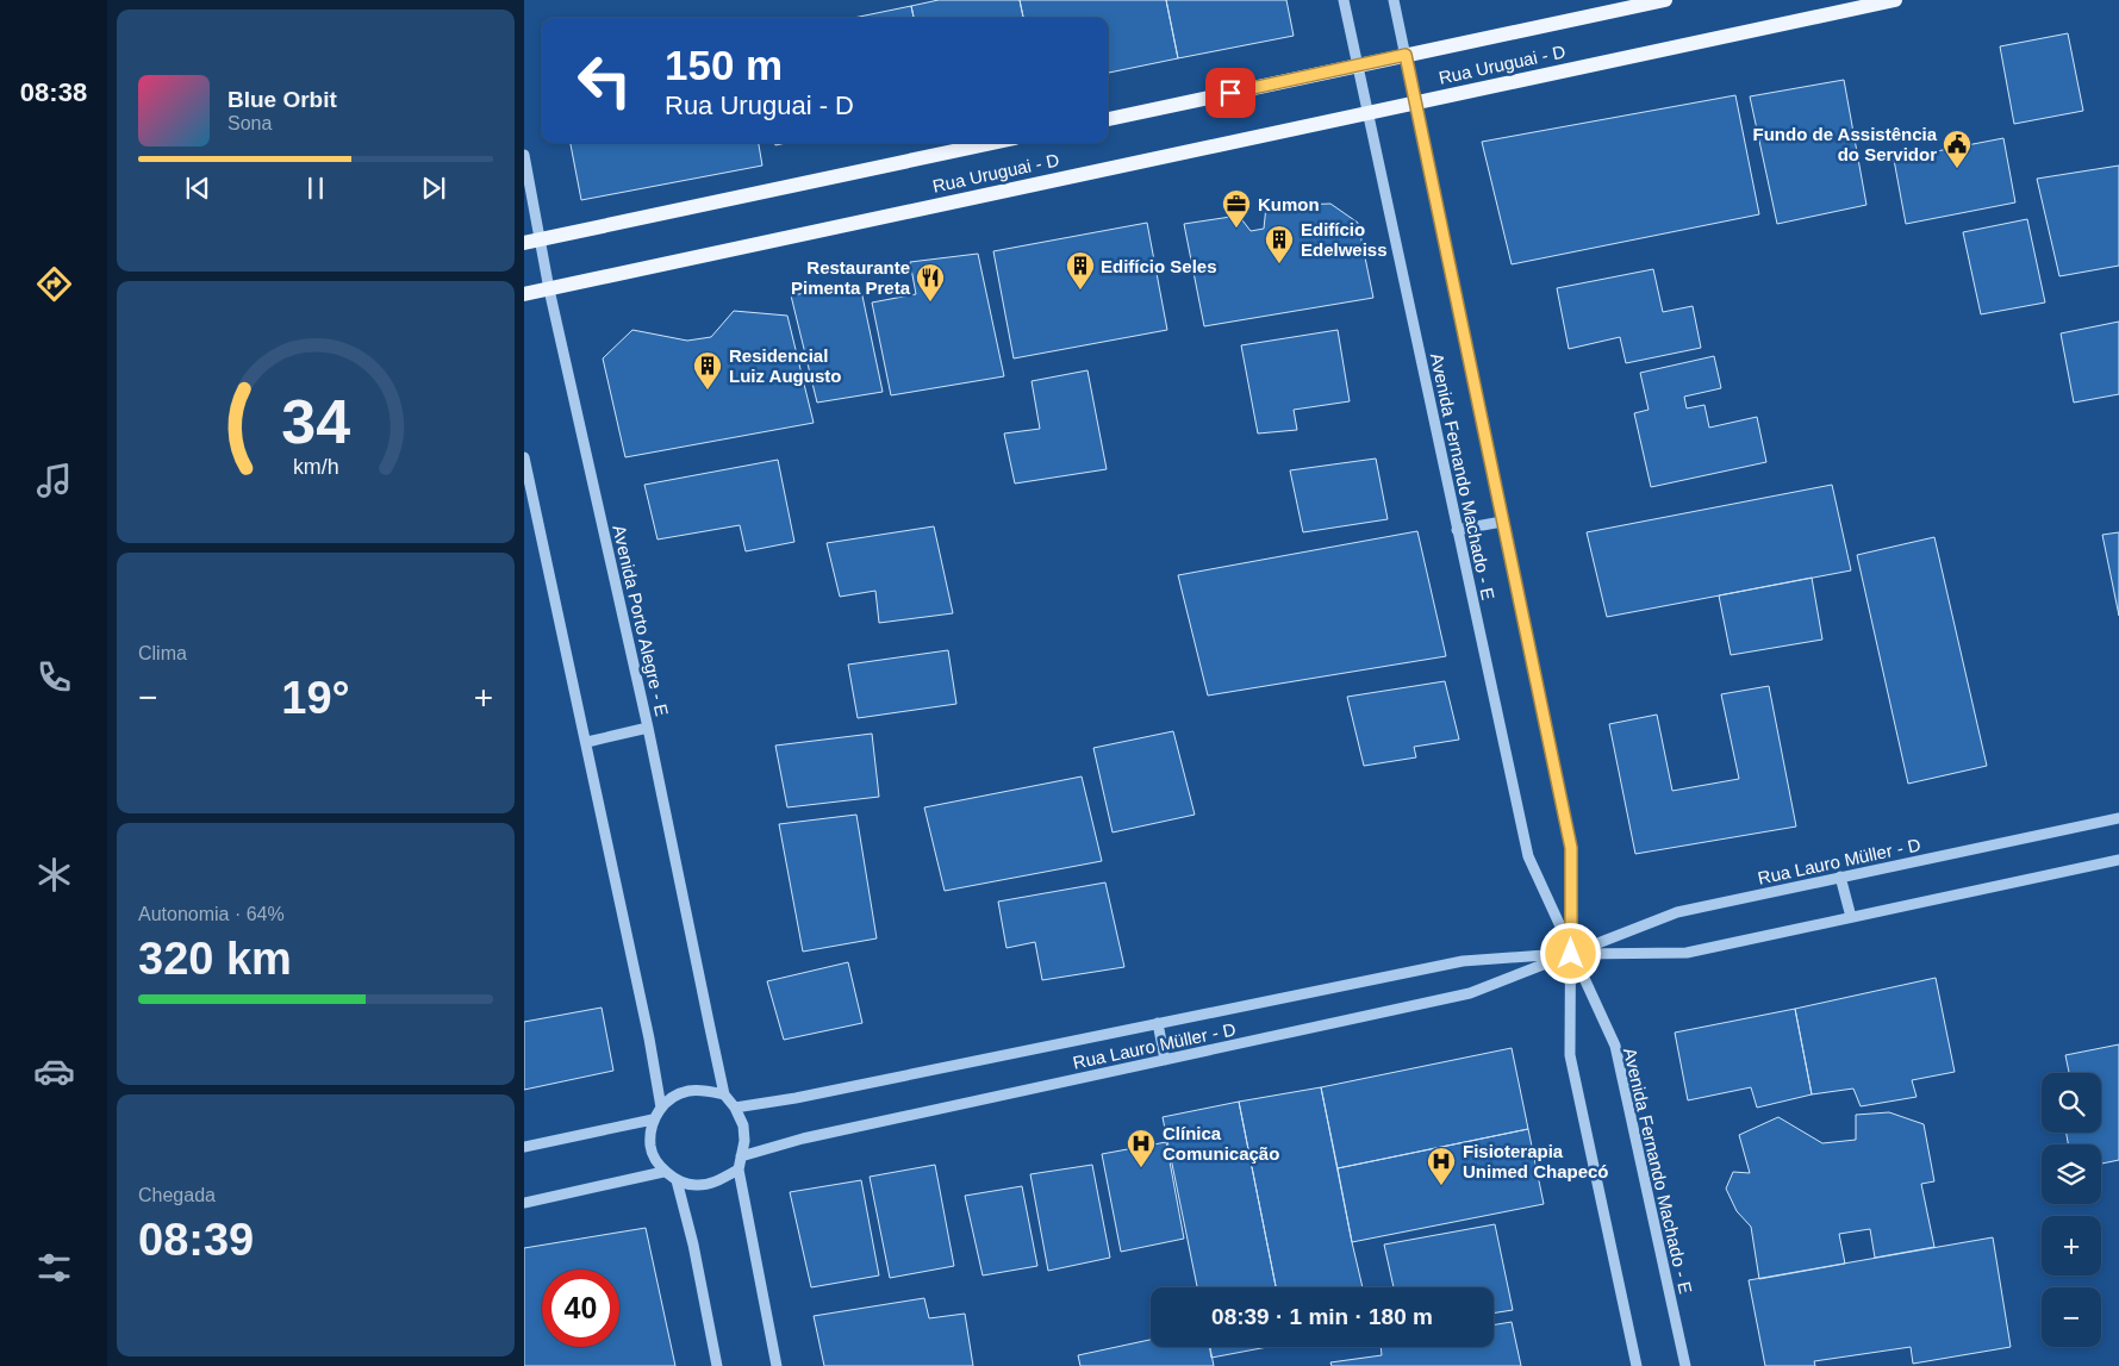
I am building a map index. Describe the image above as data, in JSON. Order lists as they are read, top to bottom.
{
  "streets": {
    "main road": ["Rua Uruguai - D"],
    "street": ["Avenida Fernando Machado - E", "Avenida Porto Alegre - E", "Rua Lauro Müller - D"]
  },
  "crossings": [
    ["Rua Uruguai - D", "Avenida Fernando Machado - E"],
    ["Rua Uruguai - D", "Avenida Porto Alegre - E"],
    ["Avenida Fernando Machado - E", "Rua Lauro Müller - D"],
    ["Avenida Porto Alegre - E", "Rua Lauro Müller - D"]
  ],
  "places": {
    "public building": ["Fundo de Assistência do Servidor"],
    "office": ["Kumon"],
    "building": ["Edifício Edelweiss", "Edifício Seles", "Residencial Luiz Augusto"],
    "restaurant": ["Restaurante Pimenta Preta"],
    "hospital": ["Clínica Comunicação", "Fisioterapia Unimed Chapecó"]
  },
  "page": {
    "tabs": "08:38",
    "turn": ["150 m", "Rua Uruguai - D"],
    "song": ["Blue Orbit", "Sona"],
    "tile": [
      "Clima",
      ["Autonomia · 64%", "320 km"],
      ["Chegada", "08:39"]
    ],
    "heat": ["−", "19°", "+"],
    "map_buttons": ["+", "−"],
    "limit": "40",
    "trip": "08:39 · 1 min · 180 m",
    "gauge": ["34", "km/h"]
  }
}
